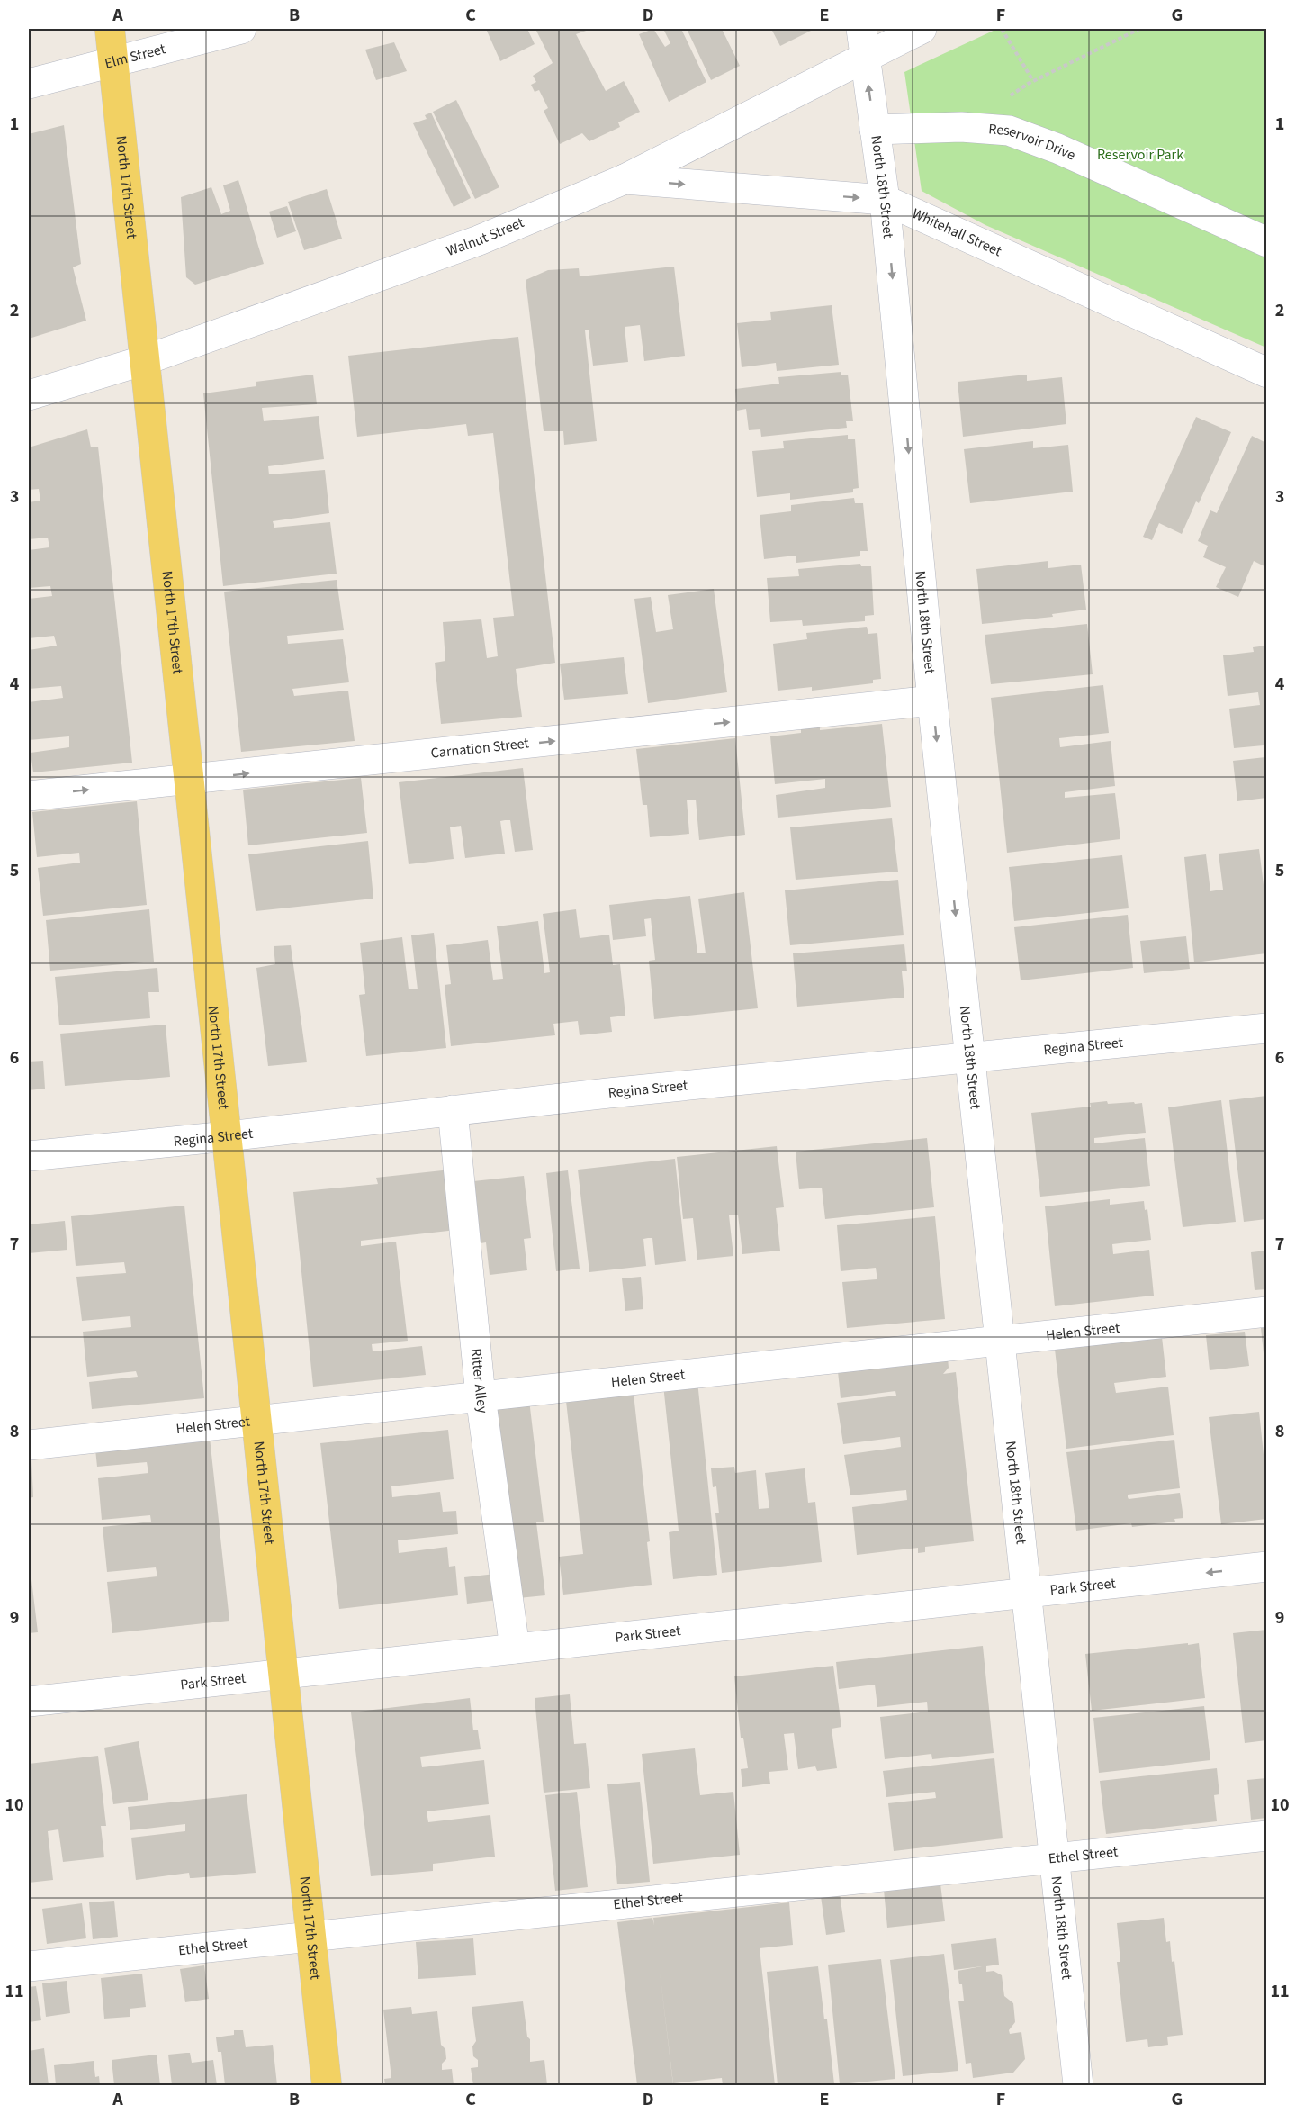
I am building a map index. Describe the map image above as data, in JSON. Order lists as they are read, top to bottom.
{
  "streets": {
    "main road": ["North 17th Street"],
    "street": [
      "Elm Street",
      "Reservoir Drive",
      "North 18th Street",
      "Whitehall Street",
      "Walnut Street",
      "Carnation Street",
      "Regina Street",
      "Helen Street",
      "Ritter Alley",
      "Park Street",
      "Ethel Street"
    ]
  },
  "crossings": [
    ["Elm Street", "North 17th Street"],
    ["Reservoir Drive", "North 18th Street"],
    ["North 17th Street", "Walnut Street"],
    ["North 17th Street", "Carnation Street"],
    ["North 17th Street", "Regina Street"],
    ["North 17th Street", "Helen Street"],
    ["North 17th Street", "Park Street"],
    ["North 17th Street", "Ethel Street"],
    ["North 18th Street", "Whitehall Street"],
    ["North 18th Street", "Walnut Street"],
    ["North 18th Street", "Carnation Street"],
    ["North 18th Street", "Regina Street"],
    ["North 18th Street", "Helen Street"],
    ["North 18th Street", "Park Street"],
    ["North 18th Street", "Ethel Street"],
    ["Whitehall Street", "Walnut Street"],
    ["Regina Street", "Ritter Alley"],
    ["Helen Street", "Ritter Alley"],
    ["Ritter Alley", "Park Street"]
  ],
  "one_way": ["North 18th Street", "Whitehall Street", "Carnation Street"],
  "parks": ["Reservoir Park"],
  "grid": {
    "columns": [
      "A",
      "B",
      "C",
      "D",
      "E",
      "F",
      "G"
    ],
    "rows": [
      "1",
      "2",
      "3",
      "4",
      "5",
      "6",
      "7",
      "8",
      "9",
      "10",
      "11"
    ]
  }
}
